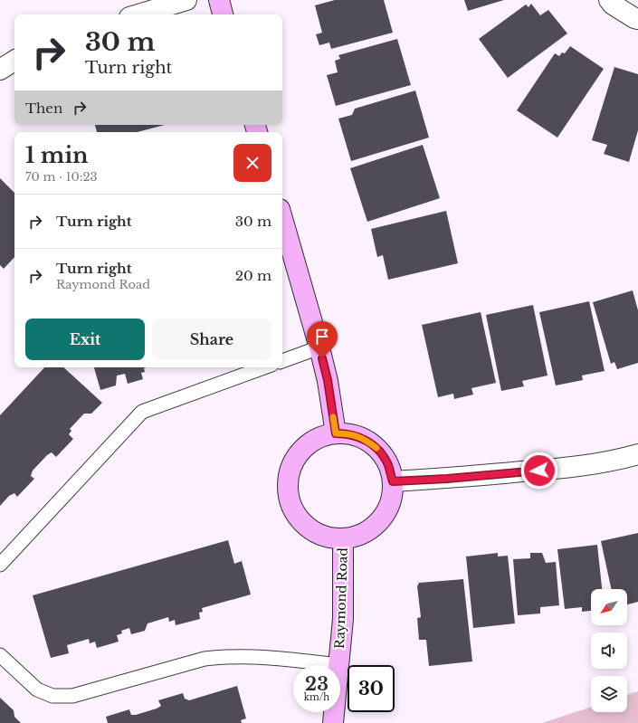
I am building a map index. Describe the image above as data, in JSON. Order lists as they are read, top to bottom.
{
  "streets": {
    "street": ["Raymond Road"]
  },
  "north": "bottom left",
  "page": {
    "turn": ["30 m", "Turn right"],
    "then": "Then",
    "heading": ["1 min", "70 m · 10:23"],
    "list": [
      {
        "name": "Turn right",
        "value": "30 m"
      },
      {
        "name": "Turn right",
        "note": "Raymond Road",
        "value": "20 m"
      }
    ],
    "buttons": ["Exit", "Share"],
    "speed": "23 km/h",
    "limit": "30"
  }
}
